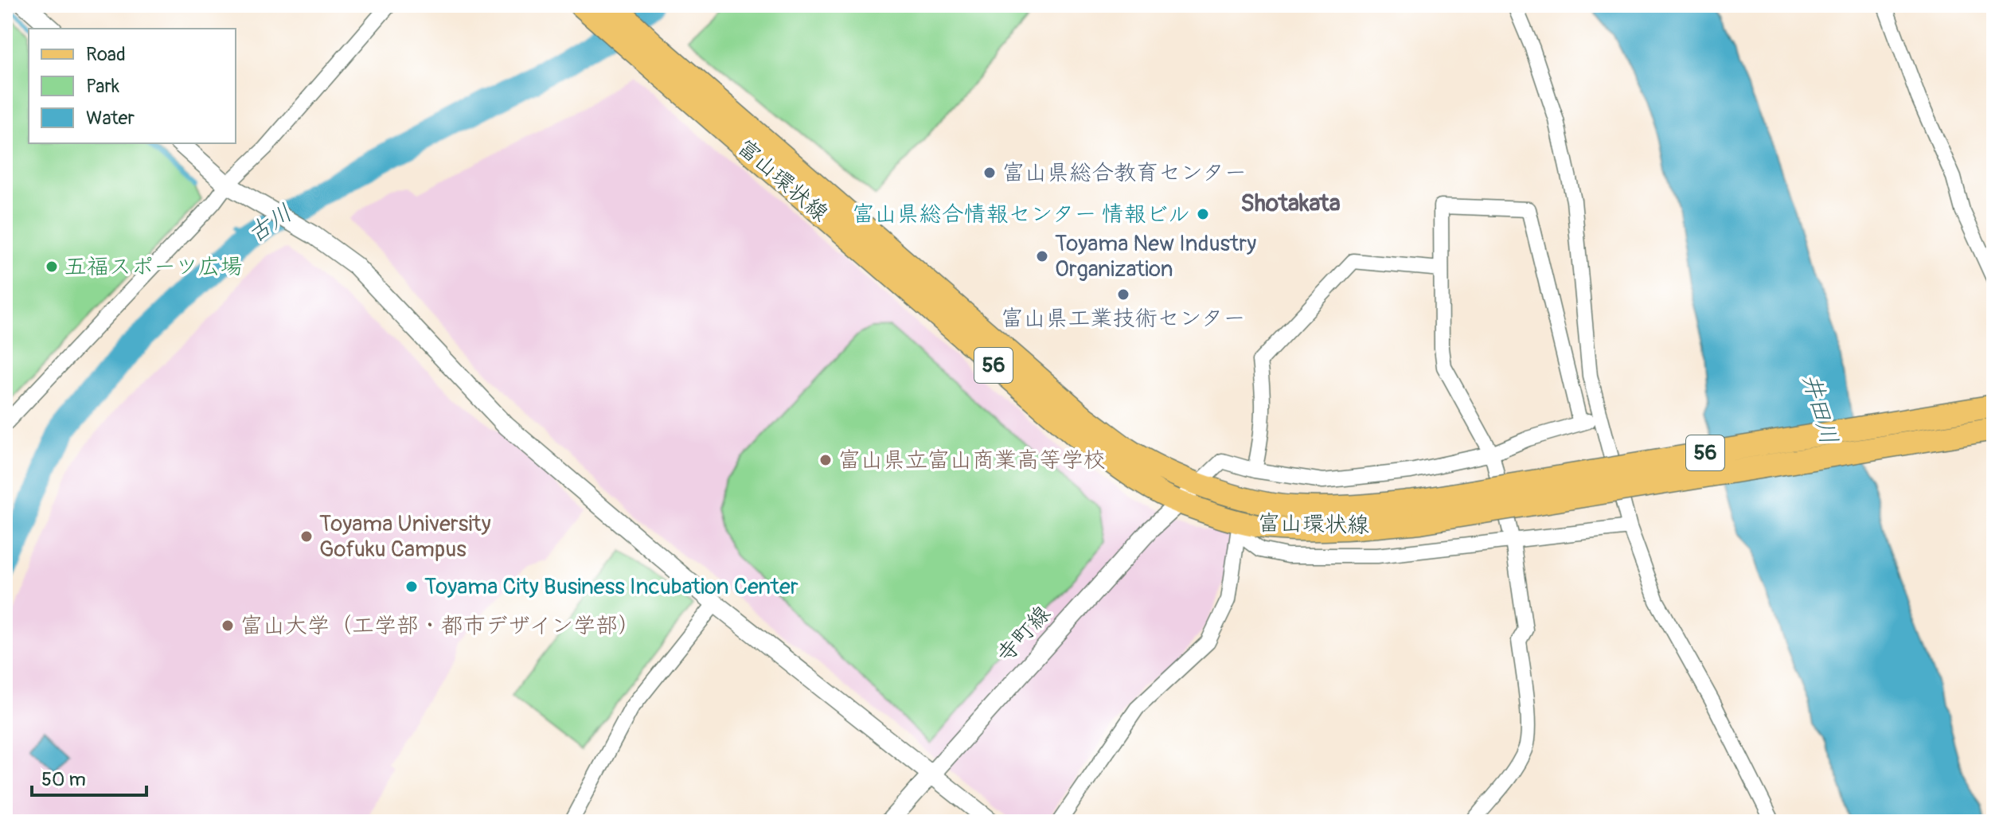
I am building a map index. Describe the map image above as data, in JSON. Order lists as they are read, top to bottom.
{
  "streets": {
    "main road": ["富山環状線", "56"],
    "street": ["寺町線"]
  },
  "crossings": [
    ["富山環状線", "寺町線"]
  ],
  "districts": ["Shotakata"],
  "water": ["古川", "井田川"],
  "places": [
    "富山県総合教育センター",
    "富山県総合情報センター 情報ビル",
    "Toyama New Industry Organization",
    "五福スポーツ広場",
    "富山県工業技術センター",
    "富山県立富山商業高等学校",
    "Toyama University Gofuku Campus",
    "Toyama City Business Incubation Center",
    "富山大学（工学部・都市デザイン学部）"
  ],
  "legend": ["Road", "Park", "Water"],
  "scale_bar": "50 m"
}
